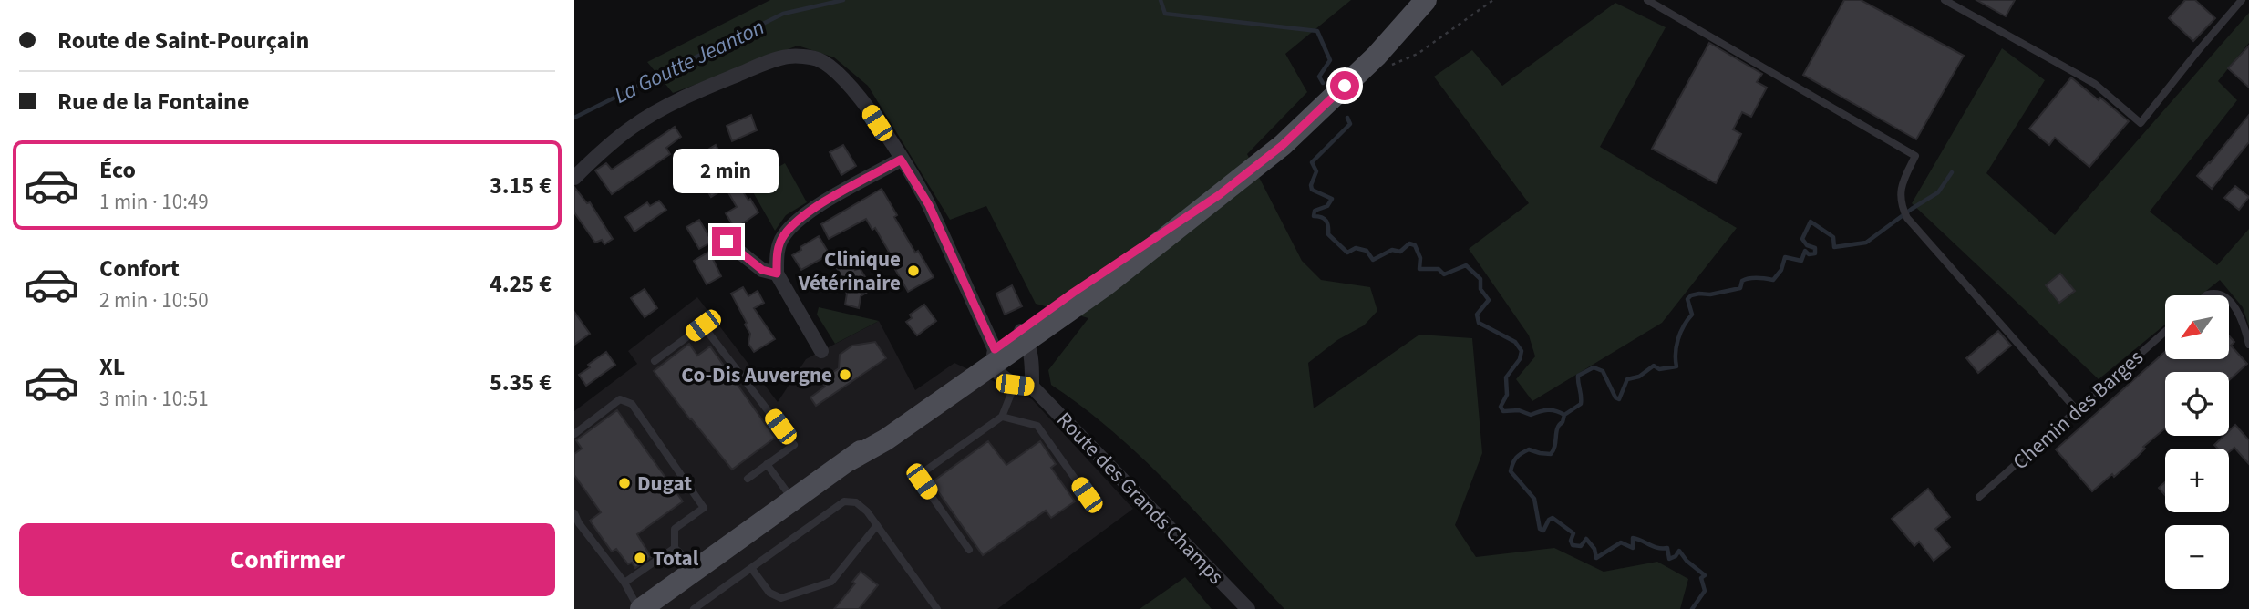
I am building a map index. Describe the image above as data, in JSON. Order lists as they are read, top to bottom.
{
  "streets": {
    "street": ["Route des Grands Champs"],
    "lane": ["Chemin des Barges"]
  },
  "water": ["La Goutte Jeanton"],
  "places": [
    "Clinique Vétérinaire",
    "Co-Dis Auvergne",
    "Dugat",
    "Total"
  ],
  "north": "bottom left",
  "page": {
    "banner": ["Route de Saint-Pourçain", "Rue de la Fontaine"],
    "list": [
      {
        "name": "Éco",
        "note": "1 min · 10:49",
        "value": "3.15 €"
      },
      {
        "name": "Confort",
        "note": "2 min · 10:50",
        "value": "4.25 €"
      },
      {
        "name": "XL",
        "note": "3 min · 10:51",
        "value": "5.35 €"
      }
    ],
    "bubble": "2 min",
    "map_buttons": ["+", "−"],
    "buttons": "Confirmer"
  }
}
